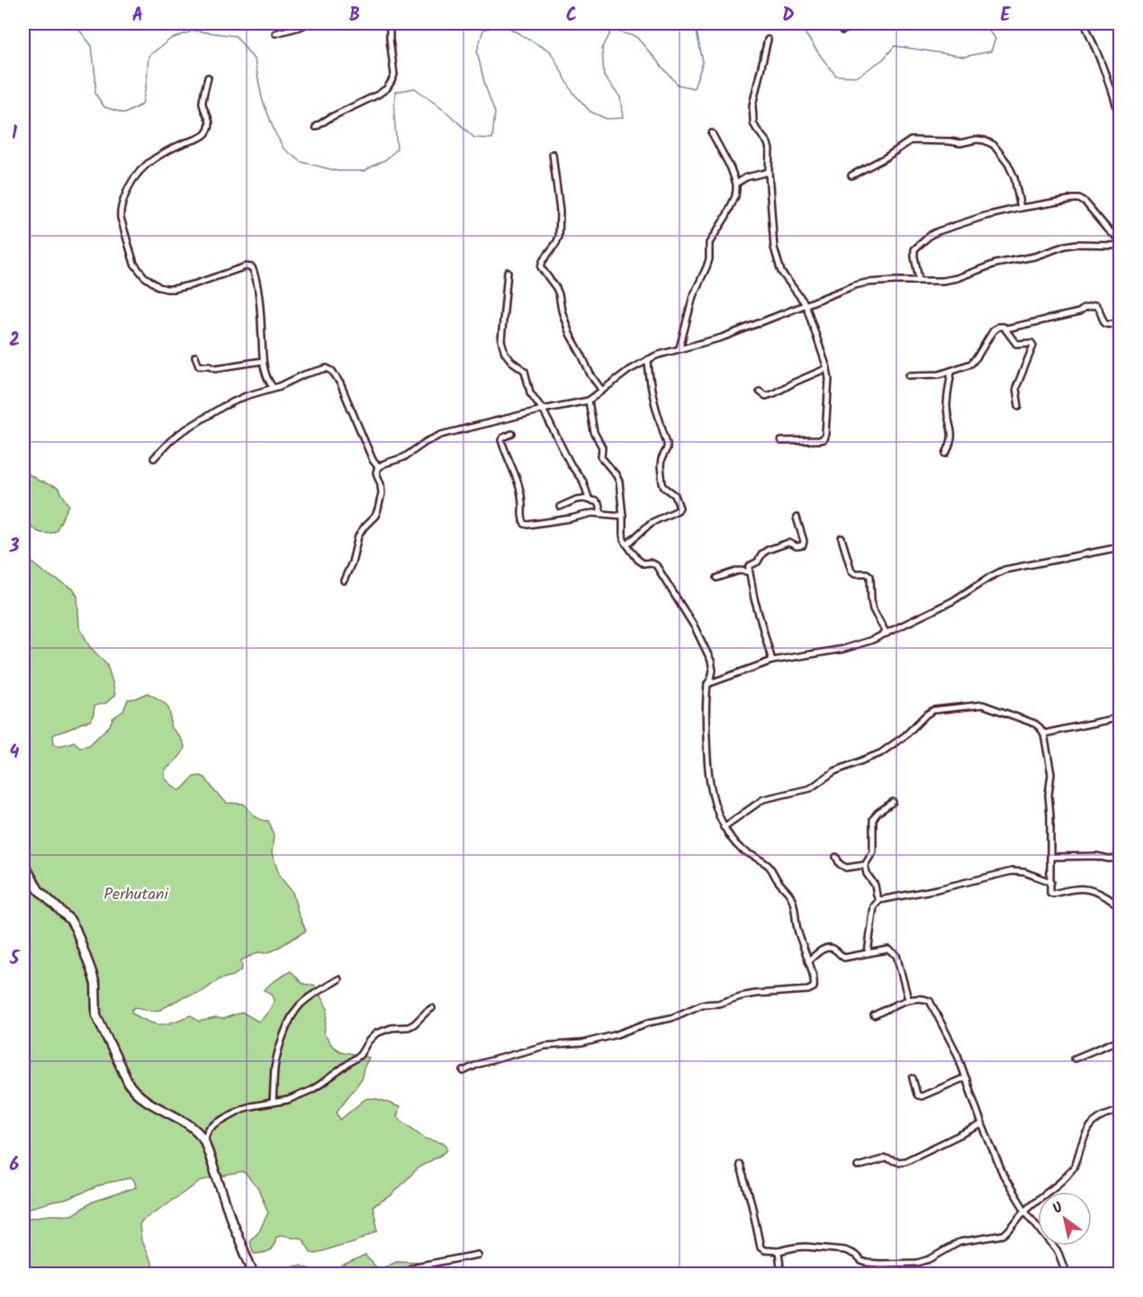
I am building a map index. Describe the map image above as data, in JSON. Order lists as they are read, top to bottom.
{
  "parks": ["Perhutani"],
  "north": "top left",
  "grid": {
    "columns": [
      "A",
      "B",
      "C",
      "D",
      "E"
    ],
    "rows": [
      "1",
      "2",
      "3",
      "4",
      "5",
      "6"
    ]
  }
}
